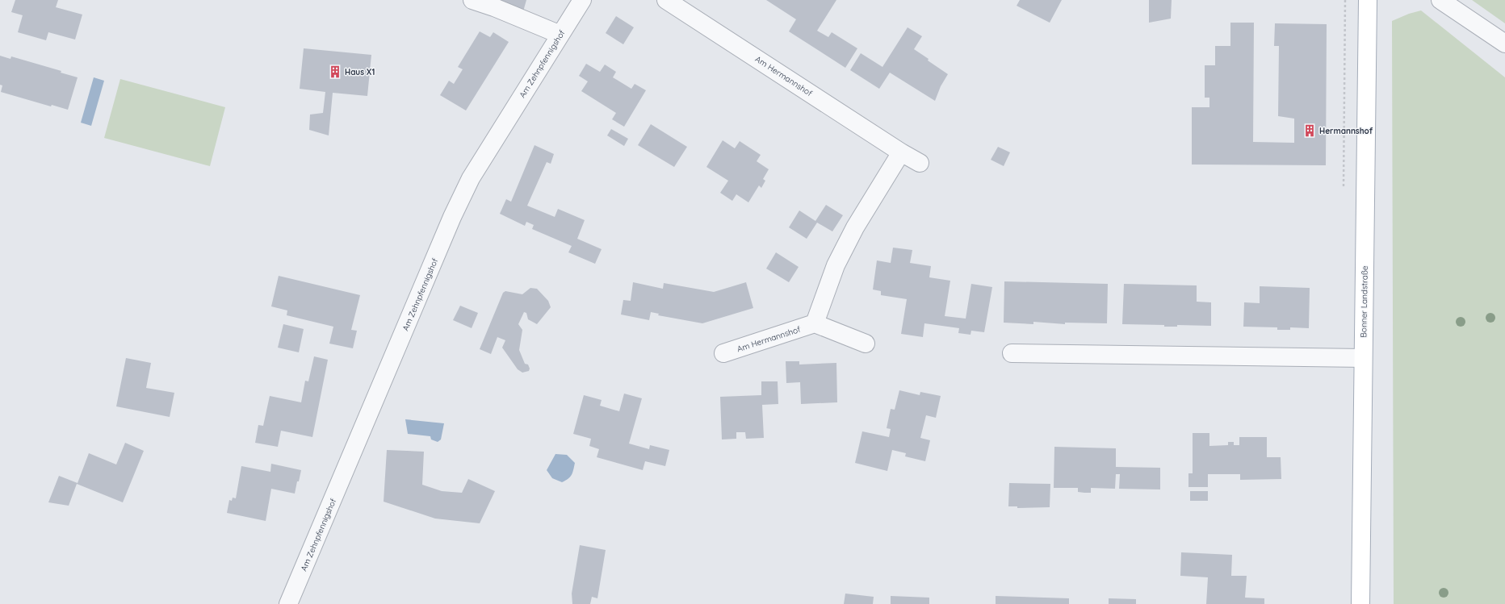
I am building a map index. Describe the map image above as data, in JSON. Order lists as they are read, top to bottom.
{
  "streets": {
    "main road": ["Bonner Landstraße"],
    "street": ["Am Zehnpfennigshof", "Am Hermannshof"]
  },
  "places": {
    "building": ["Haus X1", "Hermannshof"]
  }
}
